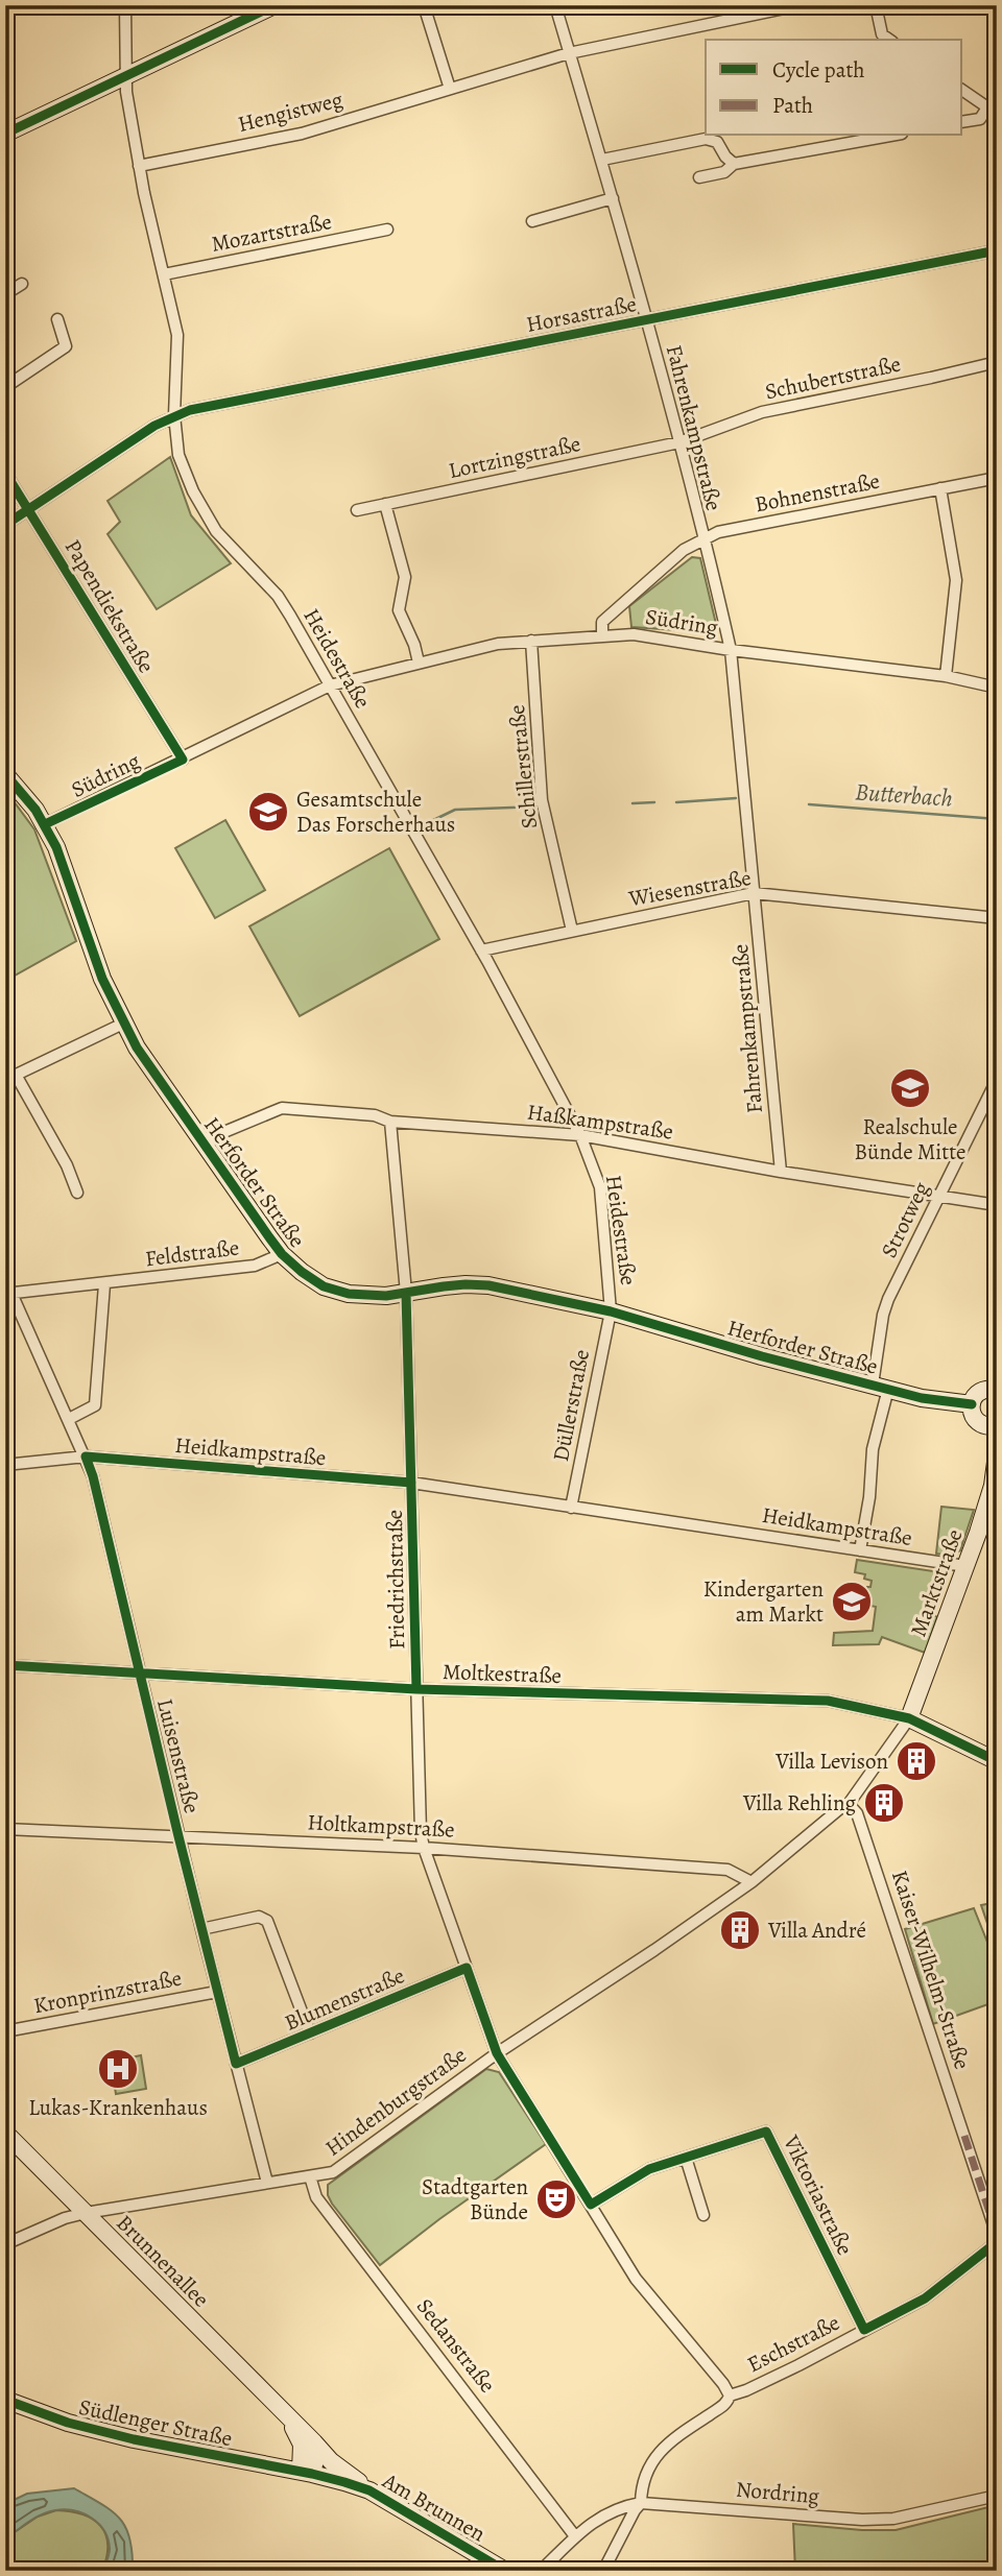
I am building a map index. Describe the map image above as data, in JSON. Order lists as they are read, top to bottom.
{
  "streets": {
    "main road": [
      "Herforder Straße",
      "Marktstraße",
      "Brunnenallee",
      "Südlenger Straße",
      "Am Brunnen"
    ],
    "street": [
      "Hengistweg",
      "Mozartstraße",
      "Horsastraße",
      "Schubertstraße",
      "Fahrenkampstraße",
      "Lortzingstraße",
      "Bohnenstraße",
      "Papendiekstraße",
      "Südring",
      "Heidestraße",
      "Schillerstraße",
      "Wiesenstraße",
      "Haßkampstraße",
      "Strotweg",
      "Feldstraße",
      "Düllerstraße",
      "Heidkampstraße",
      "Friedrichstraße",
      "Moltkestraße",
      "Luisenstraße",
      "Holtkampstraße",
      "Kaiser-Wilhelm-Straße",
      "Kronprinzstraße",
      "Blumenstraße",
      "Hindenburgstraße",
      "Viktoriastraße",
      "Eschstraße",
      "Sedanstraße",
      "Nordring"
    ]
  },
  "crossings": [
    ["Hengistweg", "Fahrenkampstraße"],
    ["Hengistweg", "Heidestraße"],
    ["Mozartstraße", "Heidestraße"],
    ["Horsastraße", "Fahrenkampstraße"],
    ["Horsastraße", "Papendiekstraße"],
    ["Horsastraße", "Heidestraße"],
    ["Schubertstraße", "Fahrenkampstraße"],
    ["Schubertstraße", "Lortzingstraße"],
    ["Fahrenkampstraße", "Lortzingstraße"],
    ["Fahrenkampstraße", "Bohnenstraße"],
    ["Fahrenkampstraße", "Südring"],
    ["Fahrenkampstraße", "Wiesenstraße"],
    ["Fahrenkampstraße", "Haßkampstraße"],
    ["Bohnenstraße", "Südring"],
    ["Papendiekstraße", "Südring"],
    ["Südring", "Heidestraße"],
    ["Südring", "Schillerstraße"],
    ["Südring", "Herforder Straße"],
    ["Heidestraße", "Wiesenstraße"],
    ["Heidestraße", "Haßkampstraße"],
    ["Heidestraße", "Herforder Straße"],
    ["Heidestraße", "Düllerstraße"],
    ["Schillerstraße", "Wiesenstraße"],
    ["Haßkampstraße", "Herforder Straße"],
    ["Haßkampstraße", "Strotweg"],
    ["Haßkampstraße", "Friedrichstraße"],
    ["Herforder Straße", "Strotweg"],
    ["Herforder Straße", "Feldstraße"],
    ["Herforder Straße", "Düllerstraße"],
    ["Herforder Straße", "Friedrichstraße"],
    ["Herforder Straße", "Marktstraße"],
    ["Strotweg", "Heidkampstraße"],
    ["Feldstraße", "Luisenstraße"],
    ["Düllerstraße", "Heidkampstraße"],
    ["Heidkampstraße", "Friedrichstraße"],
    ["Heidkampstraße", "Marktstraße"],
    ["Heidkampstraße", "Luisenstraße"],
    ["Friedrichstraße", "Moltkestraße"],
    ["Friedrichstraße", "Holtkampstraße"],
    ["Friedrichstraße", "Blumenstraße"],
    ["Friedrichstraße", "Hindenburgstraße"],
    ["Friedrichstraße", "Viktoriastraße"],
    ["Friedrichstraße", "Eschstraße"],
    ["Marktstraße", "Moltkestraße"],
    ["Marktstraße", "Hindenburgstraße"],
    ["Moltkestraße", "Luisenstraße"],
    ["Moltkestraße", "Hindenburgstraße"],
    ["Luisenstraße", "Holtkampstraße"],
    ["Luisenstraße", "Kronprinzstraße"],
    ["Luisenstraße", "Blumenstraße"],
    ["Luisenstraße", "Hindenburgstraße"],
    ["Holtkampstraße", "Hindenburgstraße"],
    ["Kaiser-Wilhelm-Straße", "Hindenburgstraße"],
    ["Hindenburgstraße", "Brunnenallee"],
    ["Hindenburgstraße", "Sedanstraße"],
    ["Viktoriastraße", "Eschstraße"],
    ["Brunnenallee", "Südlenger Straße"],
    ["Brunnenallee", "Am Brunnen"],
    ["Eschstraße", "Nordring"],
    ["Sedanstraße", "Nordring"],
    ["Südlenger Straße", "Am Brunnen"]
  ],
  "water": ["Butterbach"],
  "places": {
    "school or university": ["Gesamtschule Das Forscherhaus", "Realschule Bünde Mitte", "Kindergarten am Markt"],
    "building": ["Villa Levison", "Villa Rehling", "Villa André"],
    "hospital": ["Lukas-Krankenhaus"],
    "theatre": ["Stadtgarten Bünde"]
  },
  "legend": ["Cycle path", "Path"]
}
